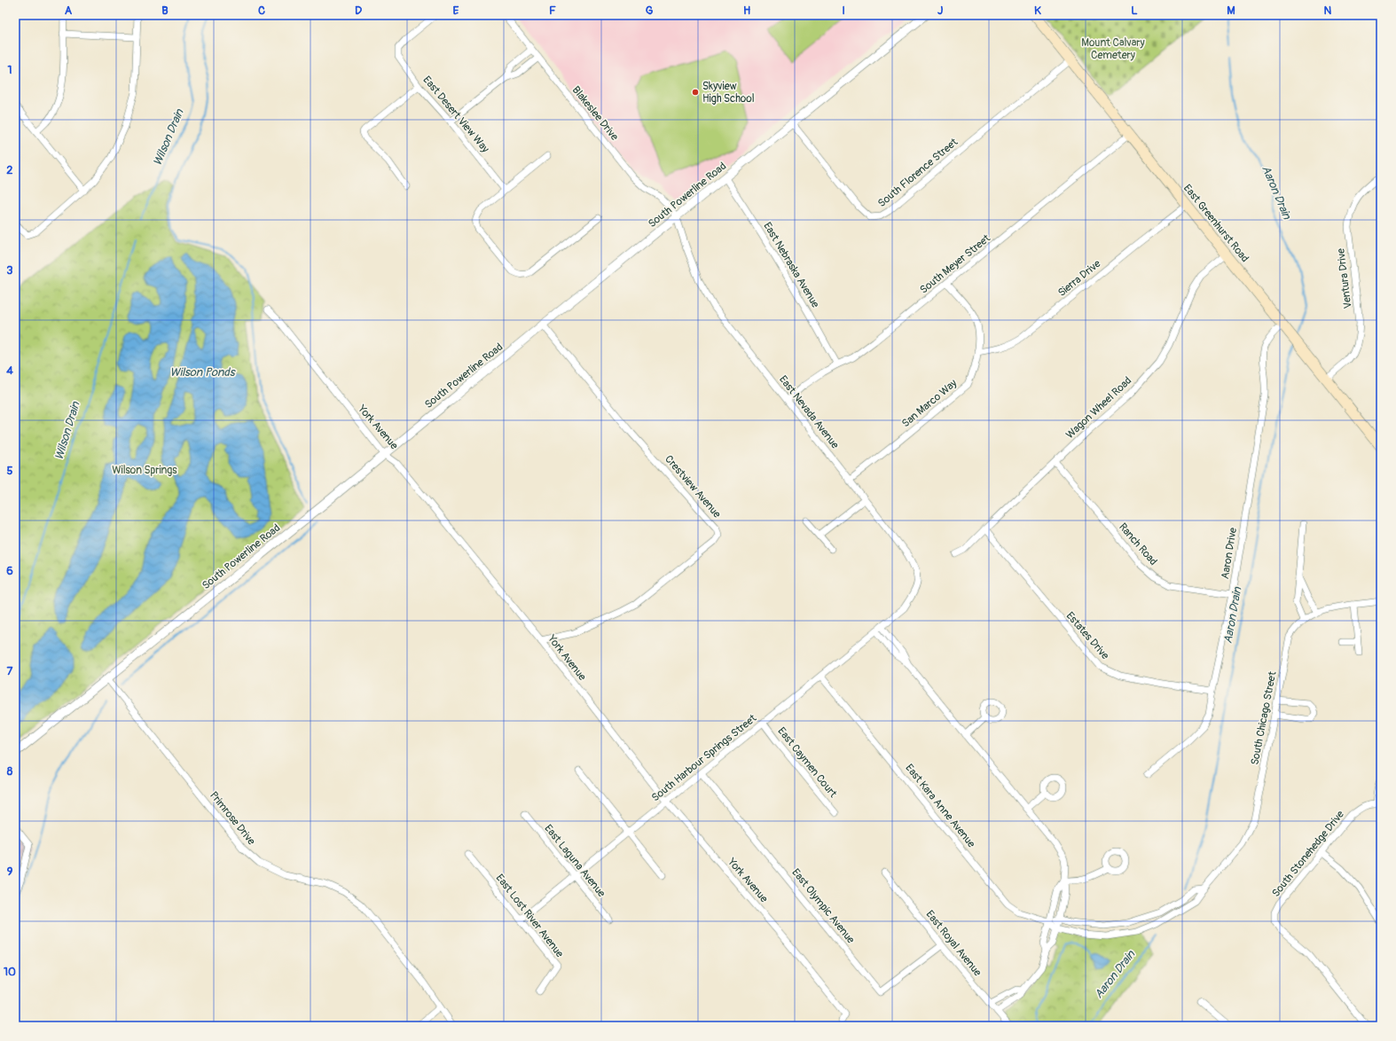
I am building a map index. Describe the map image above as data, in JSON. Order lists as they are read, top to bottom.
{
  "streets": {
    "main road": ["East Greenhurst Road"],
    "street": [
      "Blakeslee Drive",
      "East Desert View Way",
      "South Florence Street",
      "South Powerline Road",
      "South Meyer Street",
      "East Nebraska Avenue",
      "Sierra Drive",
      "Ventura Drive",
      "San Marco Way",
      "Wagon Wheel Road",
      "East Nevada Avenue",
      "York Avenue",
      "Crestview Avenue",
      "Ranch Road",
      "Aaron Drive",
      "Estates Drive",
      "South Chicago Street",
      "South Harbour Springs Street",
      "East Caymen Court",
      "East Kara Anne Avenue",
      "Primrose Drive",
      "South Stonehedge Drive",
      "East Laguna Avenue",
      "East Olympic Avenue",
      "East Lost River Avenue",
      "East Royal Avenue"
    ]
  },
  "crossings": [
    ["Blakeslee Drive", "South Powerline Road"],
    ["Blakeslee Drive", "East Nevada Avenue"],
    ["South Florence Street", "South Powerline Road"],
    ["South Florence Street", "East Greenhurst Road"],
    ["South Powerline Road", "East Nebraska Avenue"],
    ["South Powerline Road", "East Nevada Avenue"],
    ["South Powerline Road", "York Avenue"],
    ["South Powerline Road", "Crestview Avenue"],
    ["South Powerline Road", "Primrose Drive"],
    ["East Greenhurst Road", "South Meyer Street"],
    ["East Greenhurst Road", "Sierra Drive"],
    ["East Greenhurst Road", "Ventura Drive"],
    ["East Greenhurst Road", "Wagon Wheel Road"],
    ["East Greenhurst Road", "Aaron Drive"],
    ["South Meyer Street", "East Nebraska Avenue"],
    ["South Meyer Street", "San Marco Way"],
    ["South Meyer Street", "East Nevada Avenue"],
    ["Sierra Drive", "San Marco Way"],
    ["San Marco Way", "East Nevada Avenue"],
    ["Wagon Wheel Road", "Ranch Road"],
    ["Wagon Wheel Road", "Estates Drive"],
    ["East Nevada Avenue", "South Harbour Springs Street"],
    ["York Avenue", "Crestview Avenue"],
    ["York Avenue", "South Harbour Springs Street"],
    ["Ranch Road", "Aaron Drive"],
    ["Aaron Drive", "Estates Drive"],
    ["South Chicago Street", "East Kara Anne Avenue"],
    ["South Harbour Springs Street", "East Caymen Court"],
    ["South Harbour Springs Street", "East Kara Anne Avenue"],
    ["South Harbour Springs Street", "East Laguna Avenue"],
    ["South Harbour Springs Street", "East Olympic Avenue"],
    ["South Harbour Springs Street", "East Lost River Avenue"],
    ["East Olympic Avenue", "East Royal Avenue"]
  ],
  "water": ["Wilson Drain", "Aaron Drain", "Wilson Ponds"],
  "parks": ["Mount Calvary Cemetery", "Wilson Springs"],
  "places": ["Skyview High School"],
  "grid": {
    "columns": [
      "A",
      "B",
      "C",
      "D",
      "E",
      "F",
      "G",
      "H",
      "I",
      "J",
      "K",
      "L",
      "M",
      "N"
    ],
    "rows": [
      "1",
      "2",
      "3",
      "4",
      "5",
      "6",
      "7",
      "8",
      "9",
      "10"
    ]
  }
}
